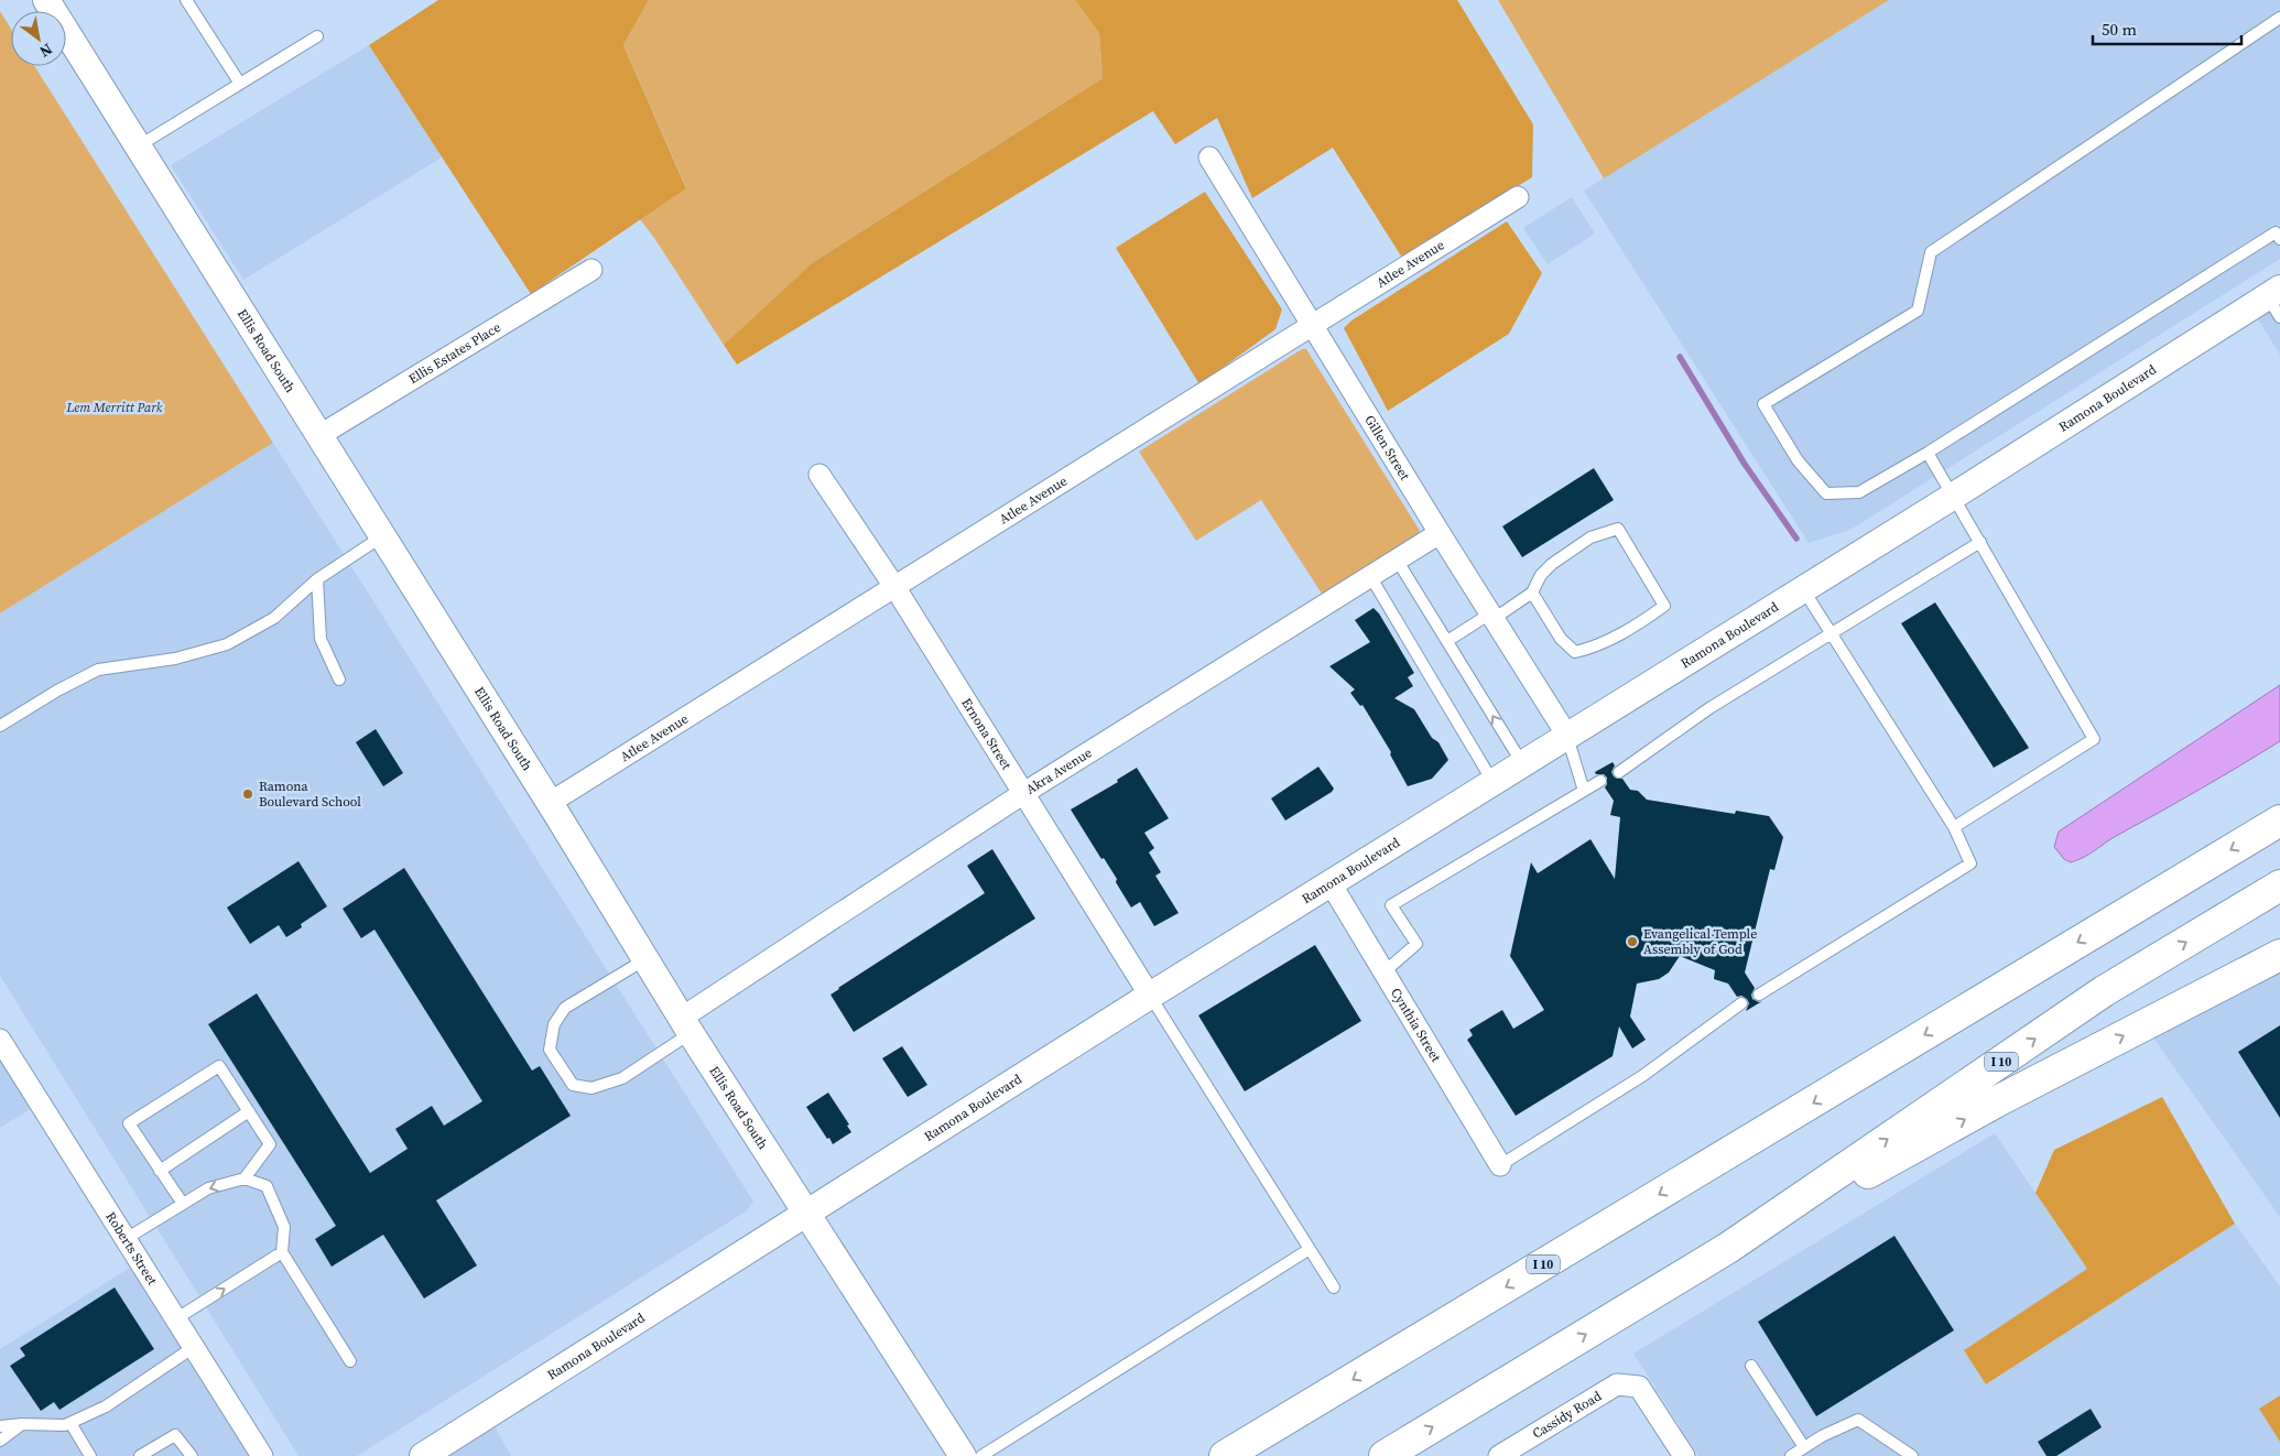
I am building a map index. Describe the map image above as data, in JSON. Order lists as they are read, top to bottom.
{
  "streets": {
    "highway": ["I 10"],
    "street": [
      "Atlee Avenue",
      "Ellis Road South",
      "Ellis Estates Place",
      "Ramona Boulevard",
      "Gillen Street",
      "Ernona Street",
      "Akra Avenue",
      "Cynthia Street",
      "Roberts Street",
      "Cassidy Road"
    ]
  },
  "crossings": [
    ["Atlee Avenue", "Ellis Road South"],
    ["Atlee Avenue", "Gillen Street"],
    ["Atlee Avenue", "Ernona Street"],
    ["Ellis Road South", "Ellis Estates Place"],
    ["Ellis Road South", "Ramona Boulevard"],
    ["Ellis Road South", "Akra Avenue"],
    ["Ramona Boulevard", "Gillen Street"],
    ["Ramona Boulevard", "Ernona Street"],
    ["Ramona Boulevard", "Cynthia Street"],
    ["Gillen Street", "Akra Avenue"],
    ["Ernona Street", "Akra Avenue"]
  ],
  "parks": ["Lem Merritt Park"],
  "places": ["Ramona Boulevard School", "Evangelical Temple Assembly of God"],
  "scale_bar": "50 m",
  "north": "bottom right"
}
